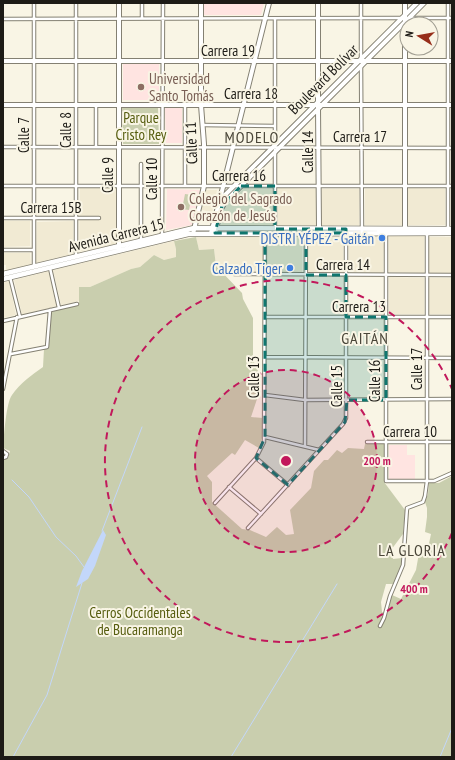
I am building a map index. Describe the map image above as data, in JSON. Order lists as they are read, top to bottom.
{
  "streets": {
    "main road": ["Avenida Carrera 15"],
    "street": [
      "Carrera 19",
      "Boulevard Bolívar",
      "Carrera 18",
      "Calle 8",
      "Calle 7",
      "Carrera 17",
      "Calle 11",
      "Calle 14",
      "Calle 9",
      "Carrera 16",
      "Calle 10",
      "Carrera 15B",
      "Carrera 14",
      "Carrera 13",
      "Calle 17",
      "Calle 13",
      "Calle 16",
      "Calle 15",
      "Carrera 10"
    ]
  },
  "crossings": [
    ["Carrera 19", "Boulevard Bolívar"],
    ["Carrera 19", "Calle 8"],
    ["Carrera 19", "Calle 7"],
    ["Carrera 19", "Calle 11"],
    ["Carrera 19", "Calle 14"],
    ["Carrera 19", "Calle 9"],
    ["Carrera 19", "Calle 10"],
    ["Boulevard Bolívar", "Carrera 18"],
    ["Boulevard Bolívar", "Carrera 17"],
    ["Boulevard Bolívar", "Calle 14"],
    ["Boulevard Bolívar", "Carrera 16"],
    ["Boulevard Bolívar", "Avenida Carrera 15"],
    ["Carrera 18", "Calle 8"],
    ["Carrera 18", "Calle 7"],
    ["Carrera 18", "Calle 11"],
    ["Carrera 18", "Calle 14"],
    ["Carrera 18", "Calle 9"],
    ["Carrera 18", "Calle 10"],
    ["Calle 8", "Carrera 17"],
    ["Calle 8", "Carrera 16"],
    ["Calle 8", "Carrera 15B"],
    ["Calle 8", "Avenida Carrera 15"],
    ["Calle 7", "Carrera 17"],
    ["Calle 7", "Carrera 16"],
    ["Calle 7", "Carrera 15B"],
    ["Calle 7", "Avenida Carrera 15"],
    ["Carrera 17", "Calle 11"],
    ["Carrera 17", "Calle 14"],
    ["Carrera 17", "Calle 9"],
    ["Carrera 17", "Calle 10"],
    ["Calle 11", "Carrera 16"],
    ["Calle 11", "Avenida Carrera 15"],
    ["Calle 14", "Carrera 16"],
    ["Calle 14", "Avenida Carrera 15"],
    ["Calle 9", "Carrera 16"],
    ["Calle 9", "Avenida Carrera 15"],
    ["Carrera 16", "Calle 10"],
    ["Calle 10", "Avenida Carrera 15"],
    ["Avenida Carrera 15", "Calle 17"],
    ["Avenida Carrera 15", "Calle 13"],
    ["Avenida Carrera 15", "Calle 16"],
    ["Avenida Carrera 15", "Calle 15"],
    ["Carrera 14", "Calle 17"],
    ["Carrera 14", "Calle 13"],
    ["Carrera 14", "Calle 16"],
    ["Carrera 14", "Calle 15"],
    ["Carrera 13", "Calle 17"],
    ["Carrera 13", "Calle 13"],
    ["Carrera 13", "Calle 16"],
    ["Carrera 13", "Calle 15"],
    ["Calle 17", "Calle 16"],
    ["Calle 17", "Carrera 10"],
    ["Calle 16", "Carrera 10"]
  ],
  "districts": ["MODELO", "GAITÁN", "LA GLORIA"],
  "parks": ["Parque Cristo Rey", "Cerros Occidentales de Bucaramanga"],
  "places": [
    "Universidad Santo Tomás",
    "Colegio del Sagrado Corazón de Jesús",
    "DISTRI YÉPEZ - Gaitán",
    "Calzado Tiger"
  ],
  "north": "left",
  "rings": ["200 m", "400 m"]
}
